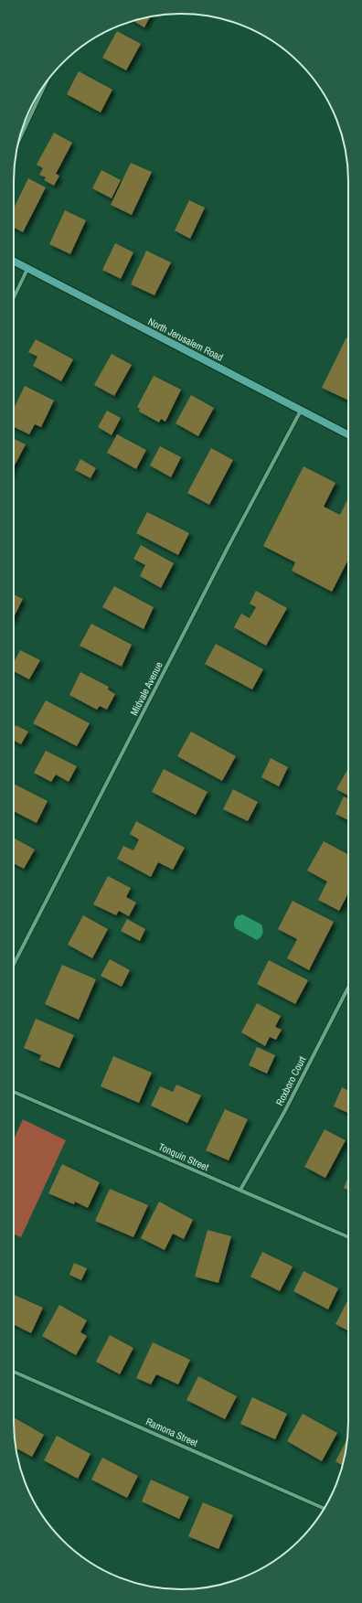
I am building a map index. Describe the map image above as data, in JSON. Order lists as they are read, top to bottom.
{
  "streets": {
    "main road": ["North Jerusalem Road"],
    "street": [
      "Midvale Avenue",
      "Roxboro Court",
      "Tonquin Street",
      "Ramona Street"
    ]
  },
  "crossings": [
    ["North Jerusalem Road", "Midvale Avenue"],
    ["Roxboro Court", "Tonquin Street"]
  ]
}
